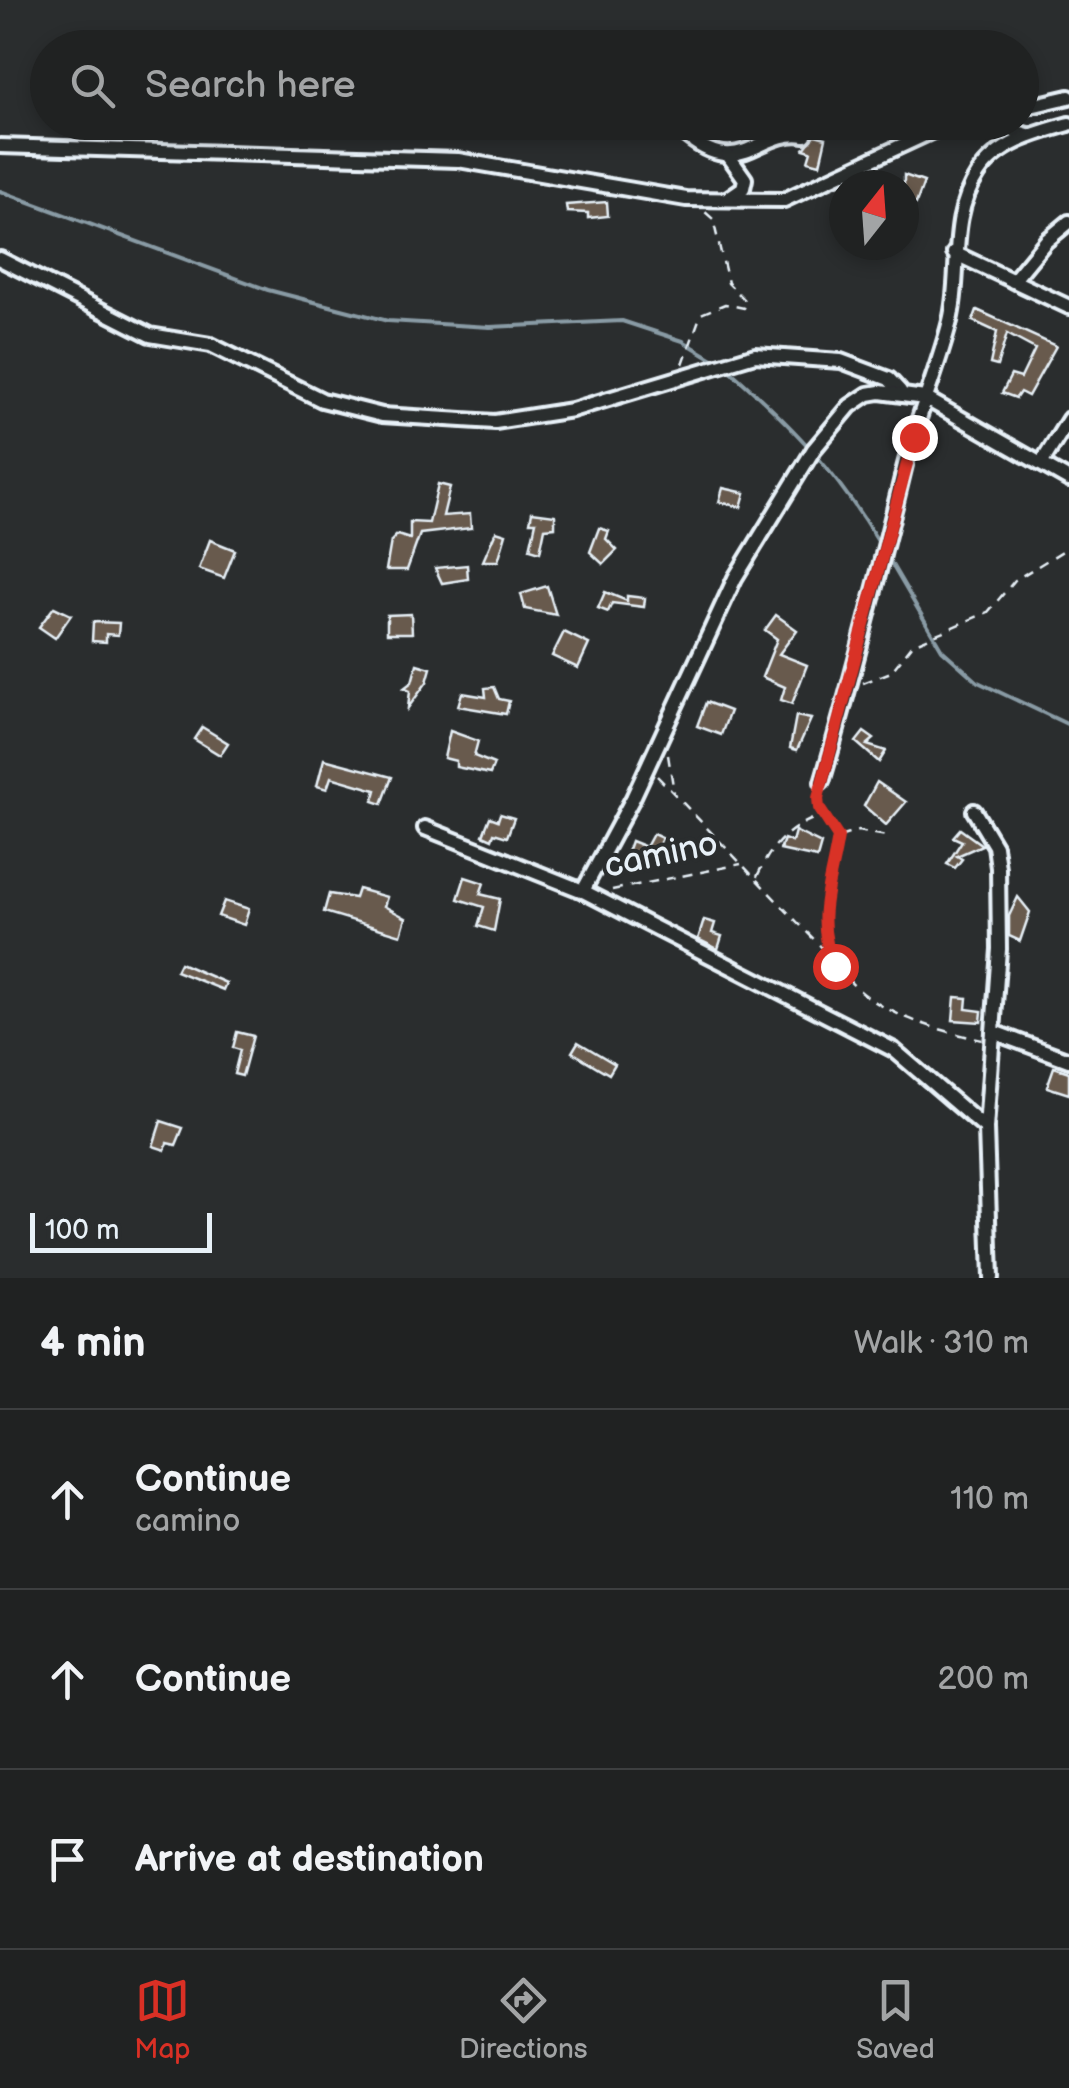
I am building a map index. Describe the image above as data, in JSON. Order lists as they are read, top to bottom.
{
  "streets": {
    "path": ["camino"]
  },
  "scale_bar": "100 m",
  "north": "top",
  "page": {
    "search": "Search here",
    "scale": "100 m",
    "heading": ["4 min", "Walk · 310 m"],
    "list": [
      ["Continue", "camino", "110 m"],
      ["Continue", "200 m"],
      "Arrive at destination"
    ],
    "nav": ["Map", "Directions", "Saved"]
  }
}
